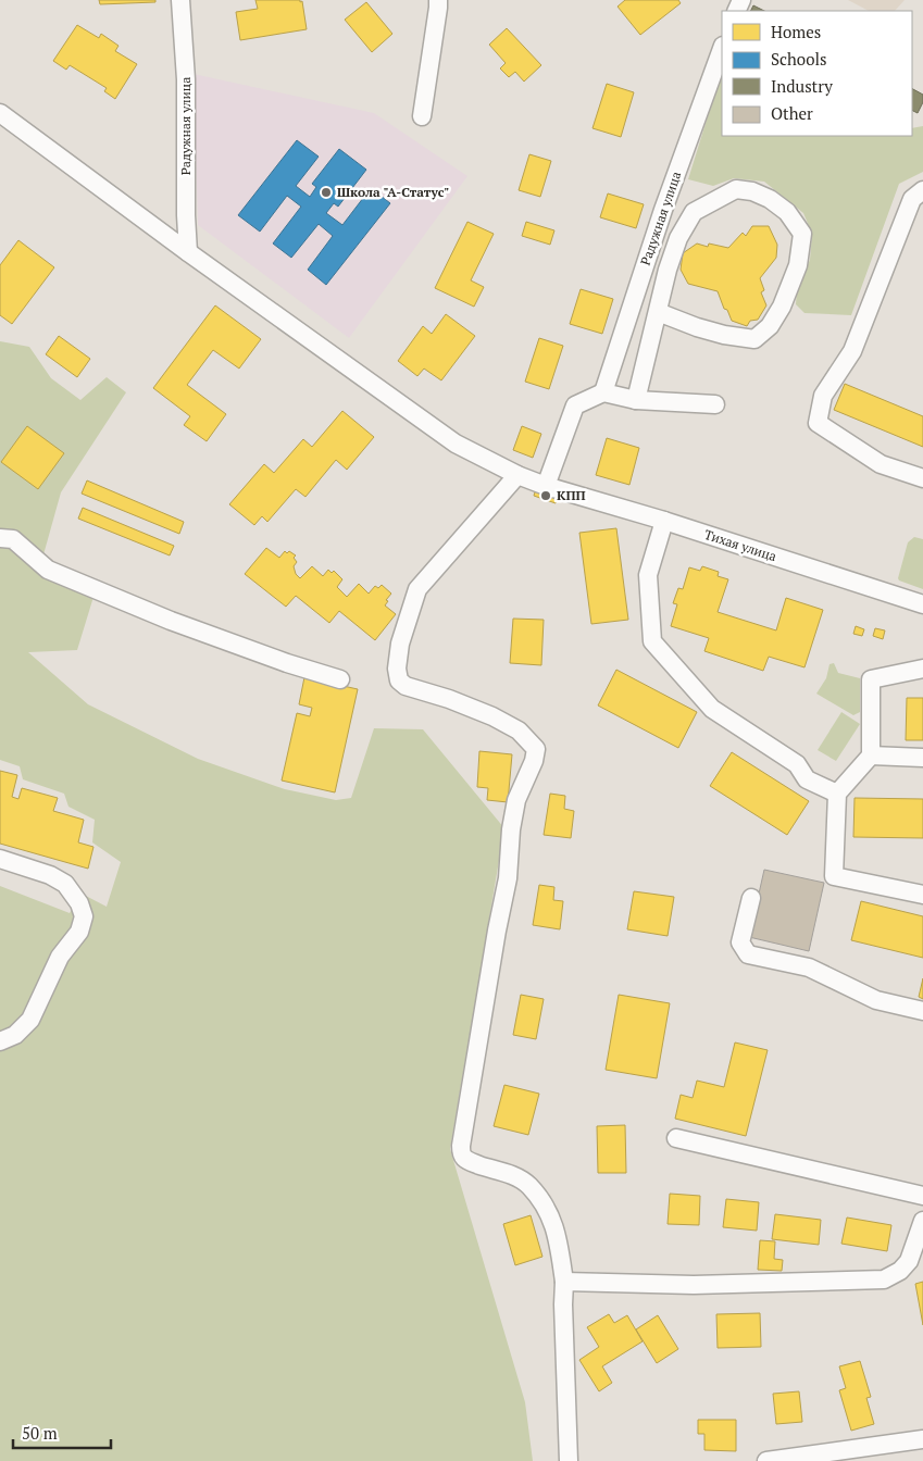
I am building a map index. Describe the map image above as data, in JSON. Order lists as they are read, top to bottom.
{
  "streets": {
    "street": ["Радужная улица", "Тихая улица"]
  },
  "crossings": [
    ["Радужная улица", "Тихая улица"]
  ],
  "places": ["Школа \"А-Статус\"", "КПП"],
  "legend": [
    "Homes",
    "Schools",
    "Industry",
    "Other"
  ],
  "scale_bar": "50 m"
}
